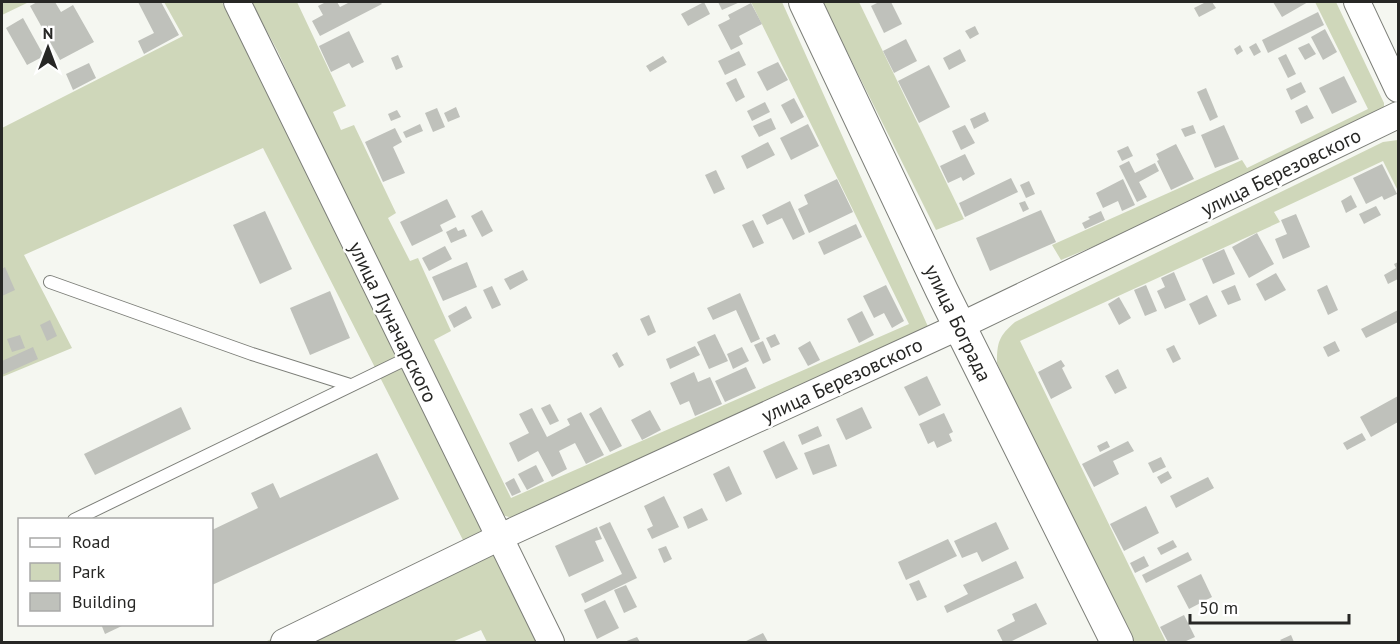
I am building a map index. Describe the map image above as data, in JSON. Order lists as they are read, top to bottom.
{
  "streets": {
    "street": ["улица Березовского", "улица Луначарского", "улица Бограда"]
  },
  "crossings": [
    ["улица Березовского", "улица Луначарского"],
    ["улица Березовского", "улица Бограда"]
  ],
  "legend": ["Road", "Park", "Building"],
  "scale_bar": "50 m",
  "north": "top"
}
